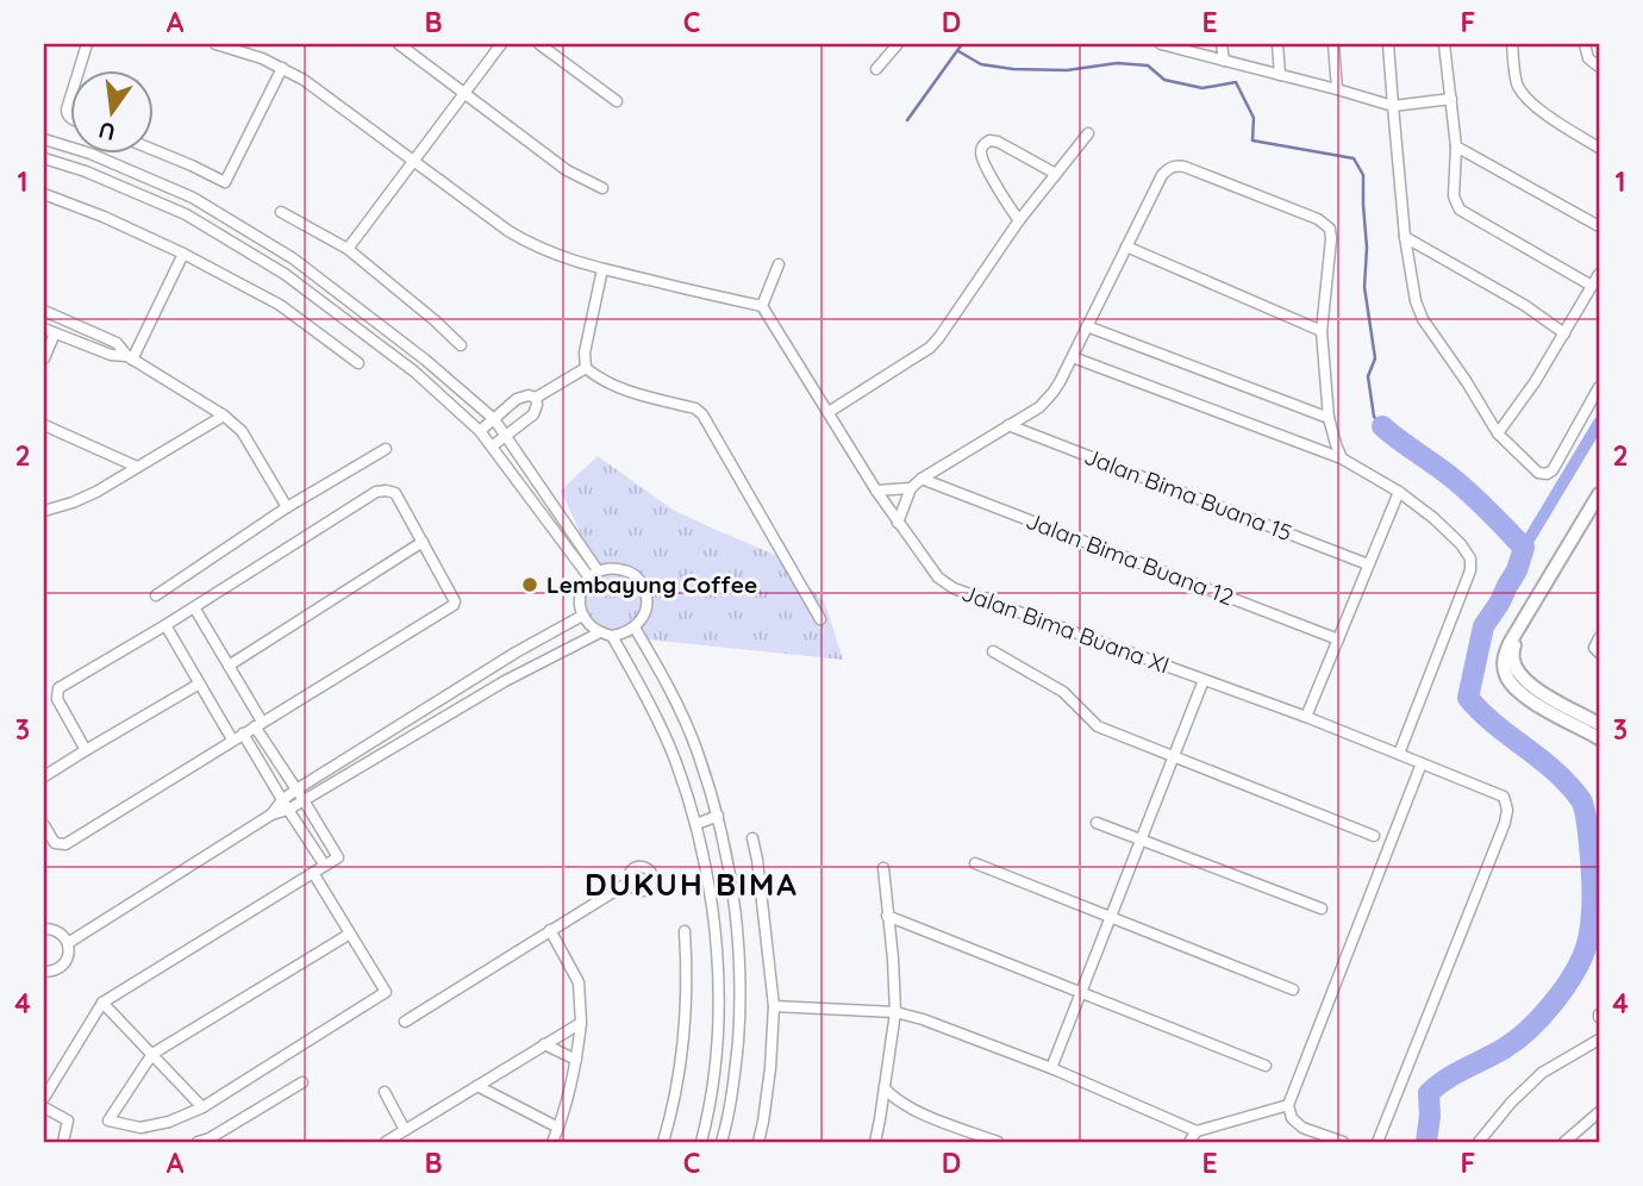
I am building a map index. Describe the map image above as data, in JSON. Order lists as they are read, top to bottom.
{
  "streets": {
    "street": ["Jalan Bima Buana 15", "Jalan Bima Buana 12", "Jalan Bima Buana XI"]
  },
  "districts": ["DUKUH BIMA"],
  "places": ["Lembayung Coffee"],
  "north": "bottom",
  "grid": {
    "columns": [
      "A",
      "B",
      "C",
      "D",
      "E",
      "F"
    ],
    "rows": [
      "1",
      "2",
      "3",
      "4"
    ]
  }
}
